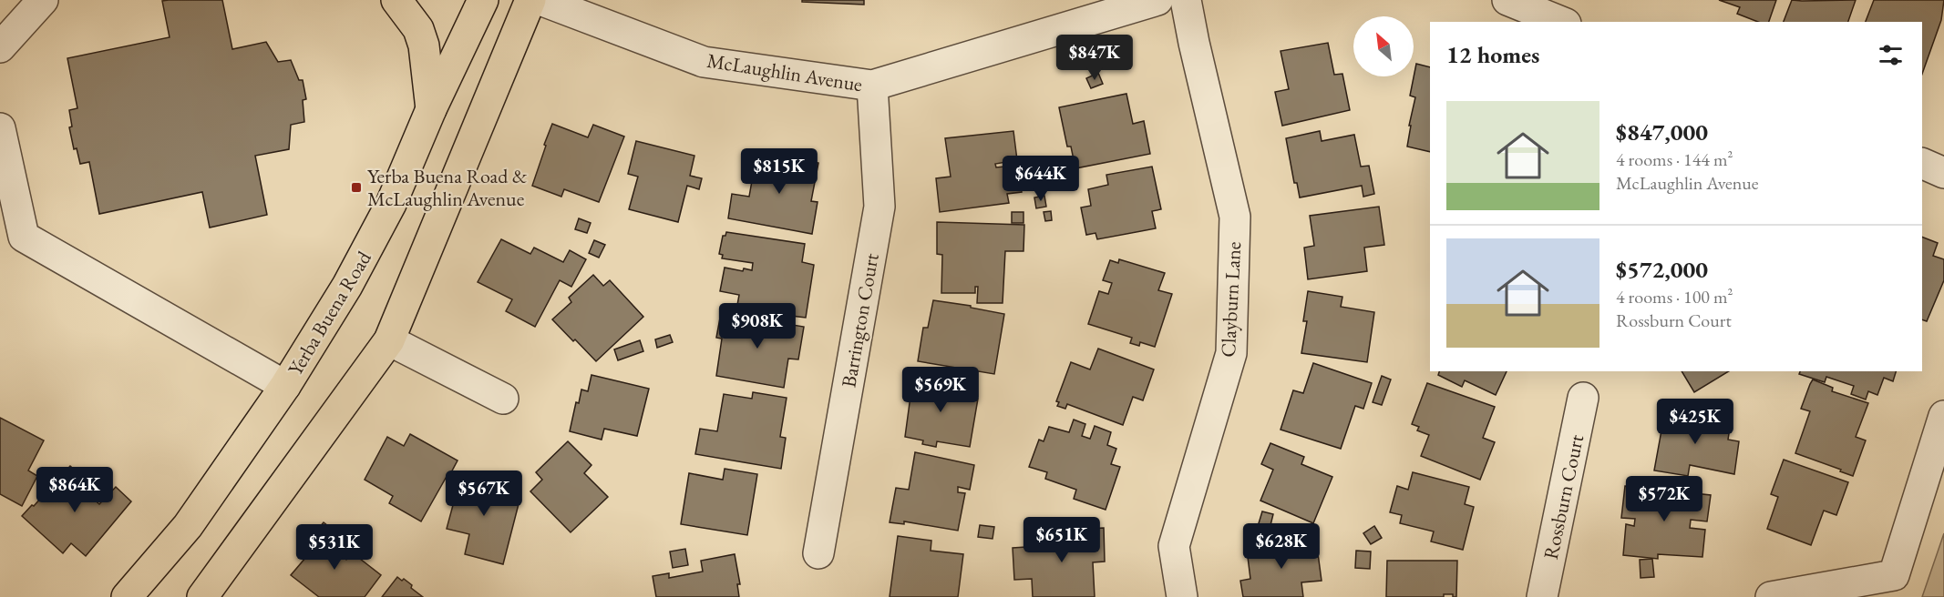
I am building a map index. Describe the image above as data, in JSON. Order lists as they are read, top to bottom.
{
  "streets": {
    "main road": ["Yerba Buena Road"],
    "street": [
      "McLaughlin Avenue",
      "Clayburn Lane",
      "Barrington Court",
      "Rossburn Court"
    ]
  },
  "crossings": [
    ["McLaughlin Avenue", "Barrington Court"]
  ],
  "places": {
    "transit": ["Yerba Buena Road & McLaughlin Avenue"]
  },
  "north": "top left",
  "page": {
    "heading": "12 homes",
    "price": [
      "$847K",
      "$815K",
      "$644K",
      "$908K",
      "$569K",
      "$425K",
      "$864K",
      "$567K",
      "$572K",
      "$651K",
      "$628K",
      "$531K"
    ],
    "list": [
      {
        "name": "$847,000",
        "note": "4 rooms · 144 m² · McLaughlin Avenue"
      },
      {
        "name": "$572,000",
        "note": "4 rooms · 100 m² · Rossburn Court"
      }
    ]
  }
}
